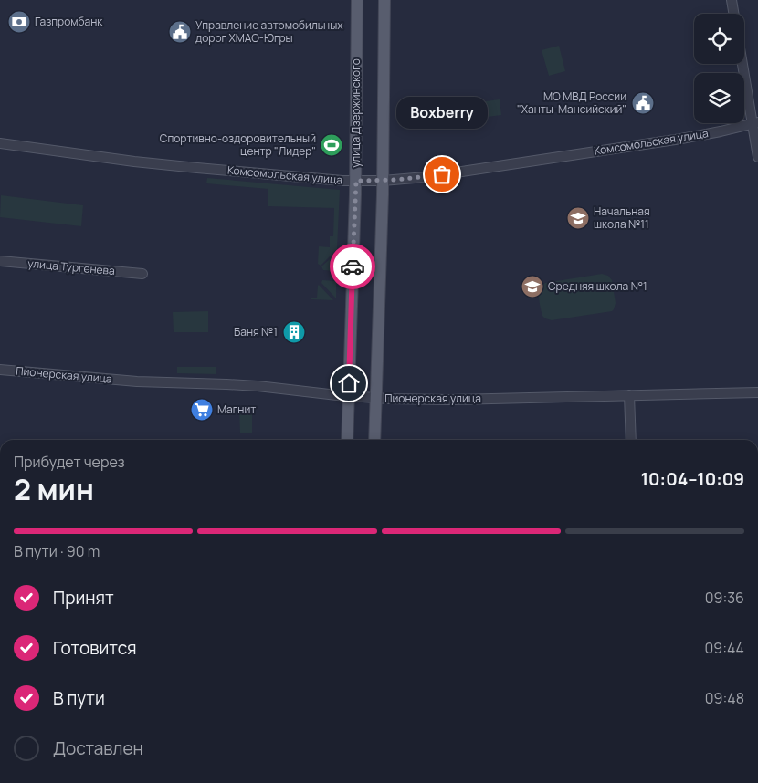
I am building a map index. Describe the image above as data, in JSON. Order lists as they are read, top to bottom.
{
  "streets": {
    "main road": ["улица Дзержинского"],
    "street": ["Комсомольская улица", "улица Тургенева", "Пионерская улица"]
  },
  "crossings": [
    ["улица Дзержинского", "Комсомольская улица"],
    ["улица Дзержинского", "Пионерская улица"]
  ],
  "places": {
    "bank": ["Газпромбанк"],
    "public building": ["Управление автомобильных дорог ХМАО-Югры", "МО МВД России \"Ханты-Мансийский\""],
    "sports": ["Спортивно-оздоровительный центр \"Лидер\""],
    "other": ["Boxberry"],
    "school or university": ["Начальная школа №11", "Средняя школа №1"],
    "building": ["Баня №1"],
    "supermarket": ["Магнит"]
  },
  "page": {
    "bubble": "Boxberry",
    "heading": ["2 мин", "Прибудет через", "10:04–10:09"],
    "bar": "В пути · 90 m",
    "list": [
      ["Принят", "09:36"],
      ["Готовится", "09:44"],
      ["В пути", "09:48"],
      "Доставлен"
    ]
  }
}
